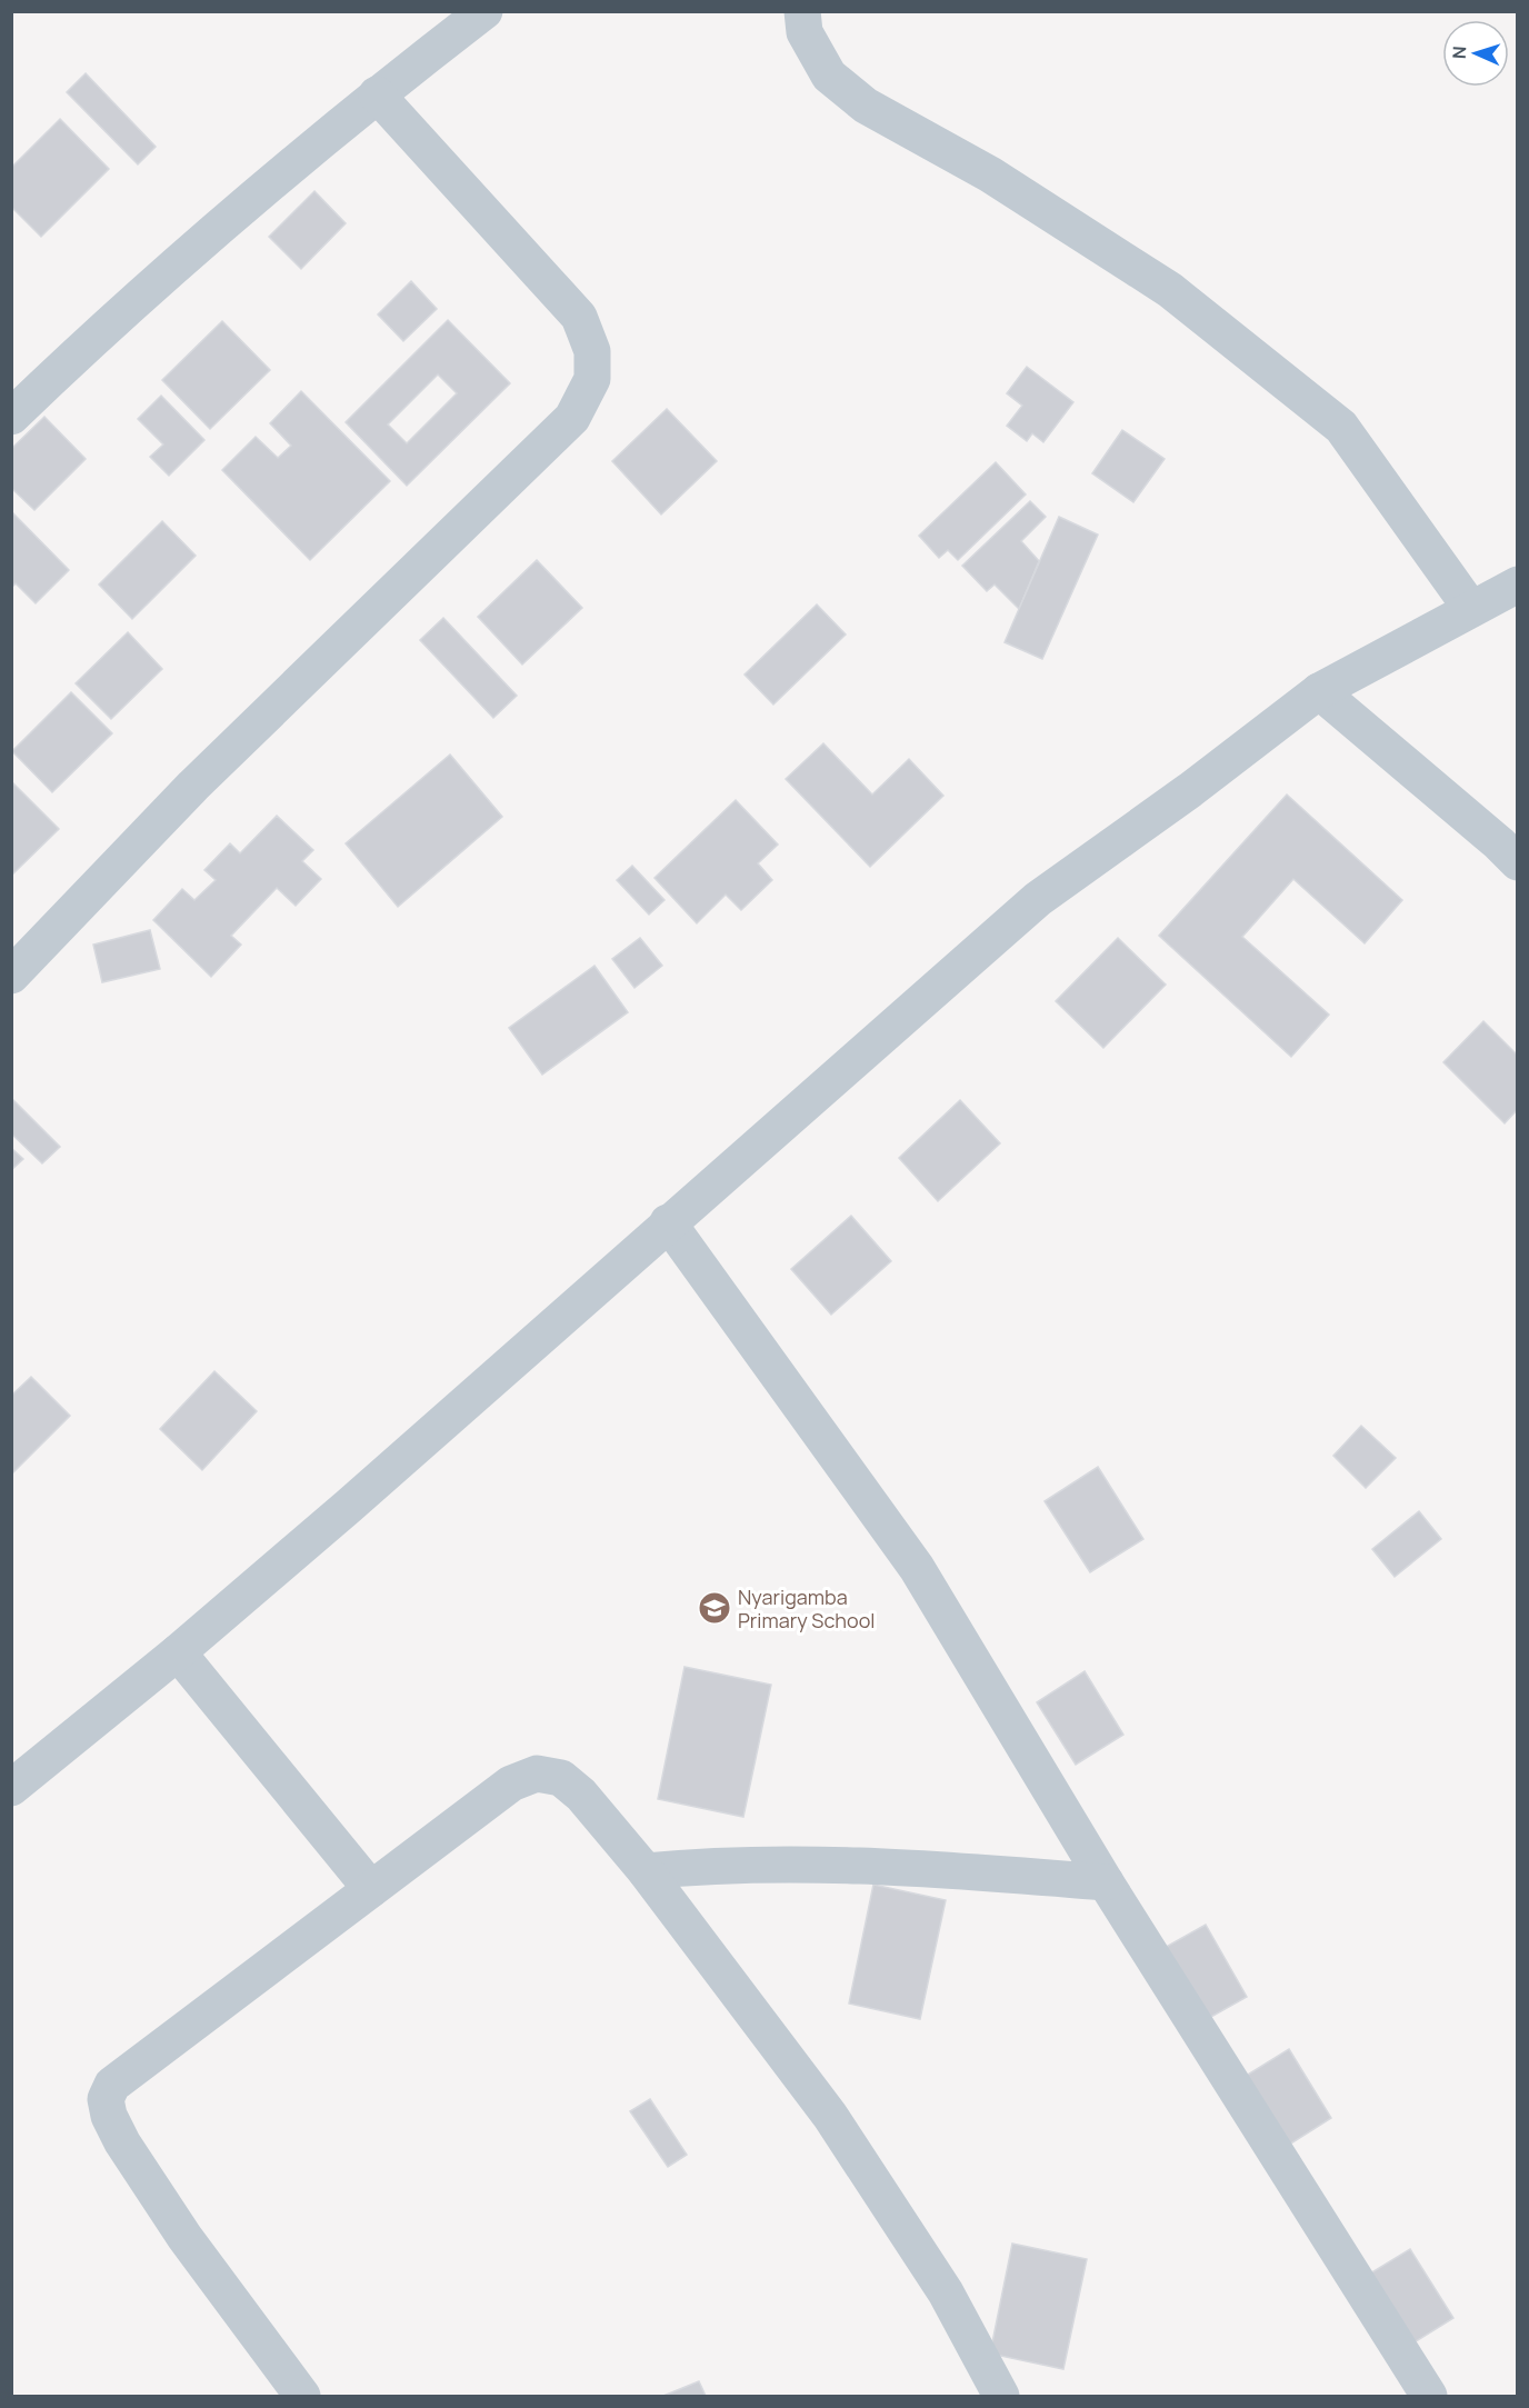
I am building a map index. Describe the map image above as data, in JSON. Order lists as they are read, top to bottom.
{
  "places": {
    "school or university": ["Nyarigamba Primary School"]
  },
  "north": "left"
}
